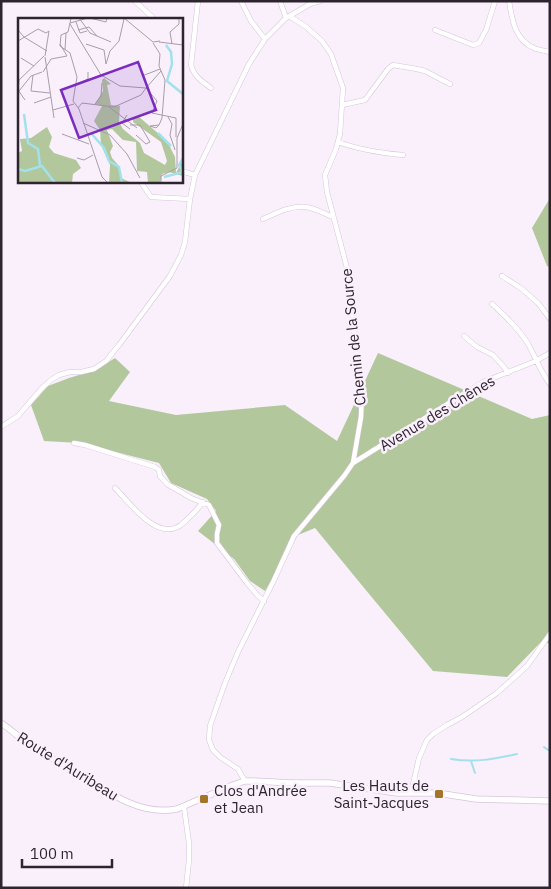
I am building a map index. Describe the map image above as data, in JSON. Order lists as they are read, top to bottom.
{
  "streets": {
    "street": ["Chemin de la Source", "Avenue des Chênes", "Route d'Auribeau"]
  },
  "crossings": [
    ["Chemin de la Source", "Avenue des Chênes"],
    ["Chemin de la Source", "Route d'Auribeau"]
  ],
  "places": {
    "transit": ["Les Hauts de Saint-Jacques", "Clos d'Andrée et Jean"]
  },
  "scale_bar": "100 m"
}
